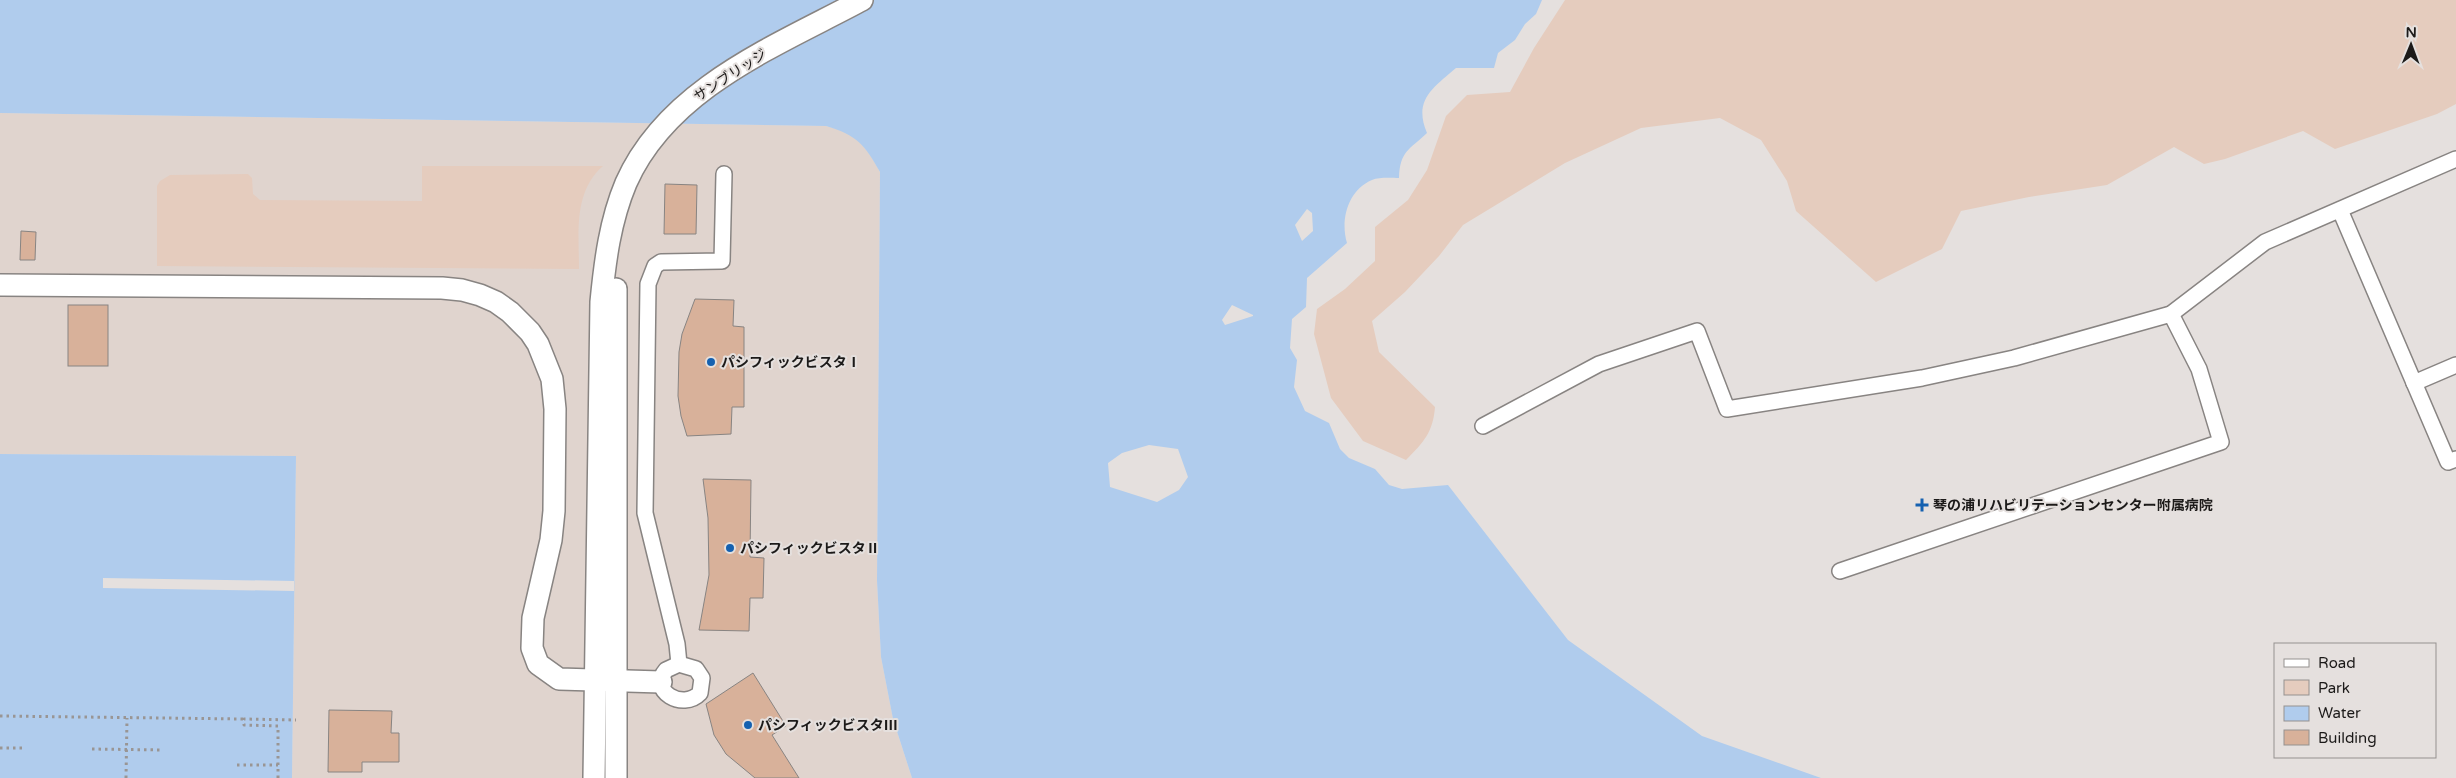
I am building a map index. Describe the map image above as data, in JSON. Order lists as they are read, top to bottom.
{
  "streets": {
    "street": ["サンブリッジ"]
  },
  "places": {
    "other": ["パシフィックビスタⅠ", "パシフィックビスタⅡ", "パシフィックビスタⅢ"],
    "health": ["琴の浦リハビリテーションセンター附属病院"]
  },
  "legend": [
    "Road",
    "Park",
    "Water",
    "Building"
  ],
  "north": "top"
}
